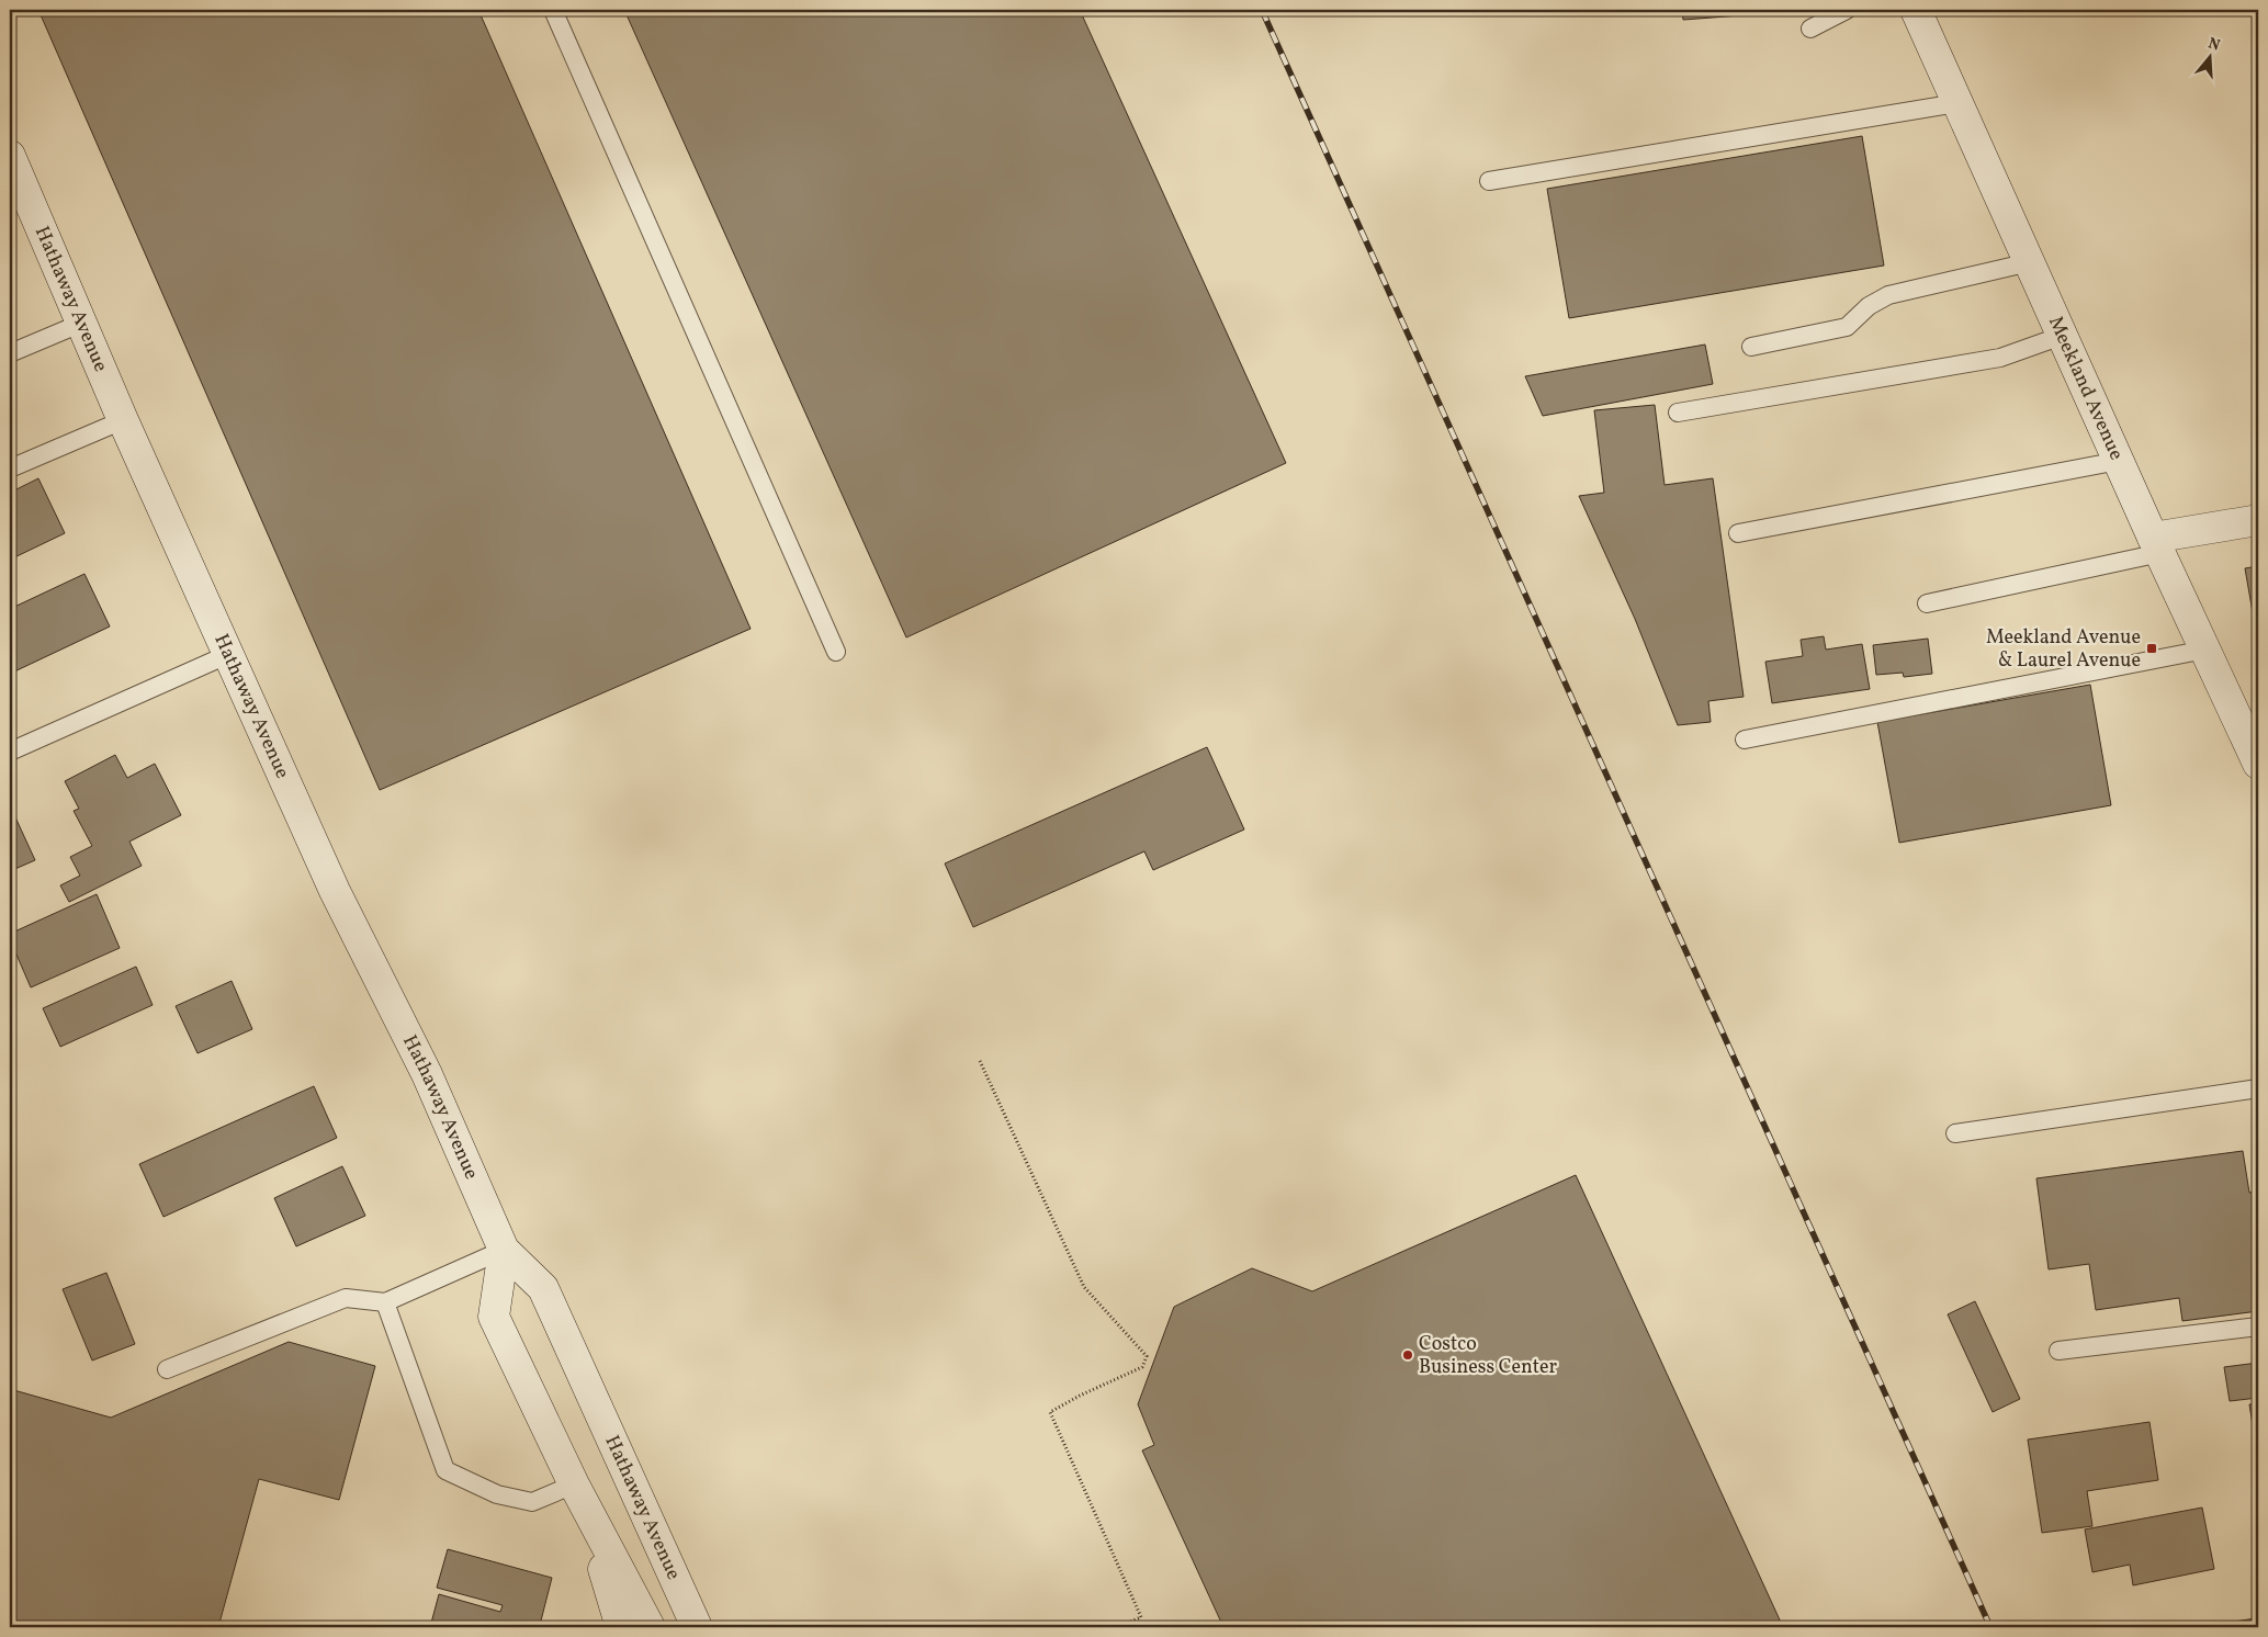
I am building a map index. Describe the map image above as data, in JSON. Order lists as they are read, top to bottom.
{
  "streets": {
    "street": ["Hathaway Avenue", "Meekland Avenue"]
  },
  "places": {
    "transit": ["Meekland Avenue & Laurel Avenue"],
    "other": ["Costco Business Center"]
  },
  "north": "top"
}
